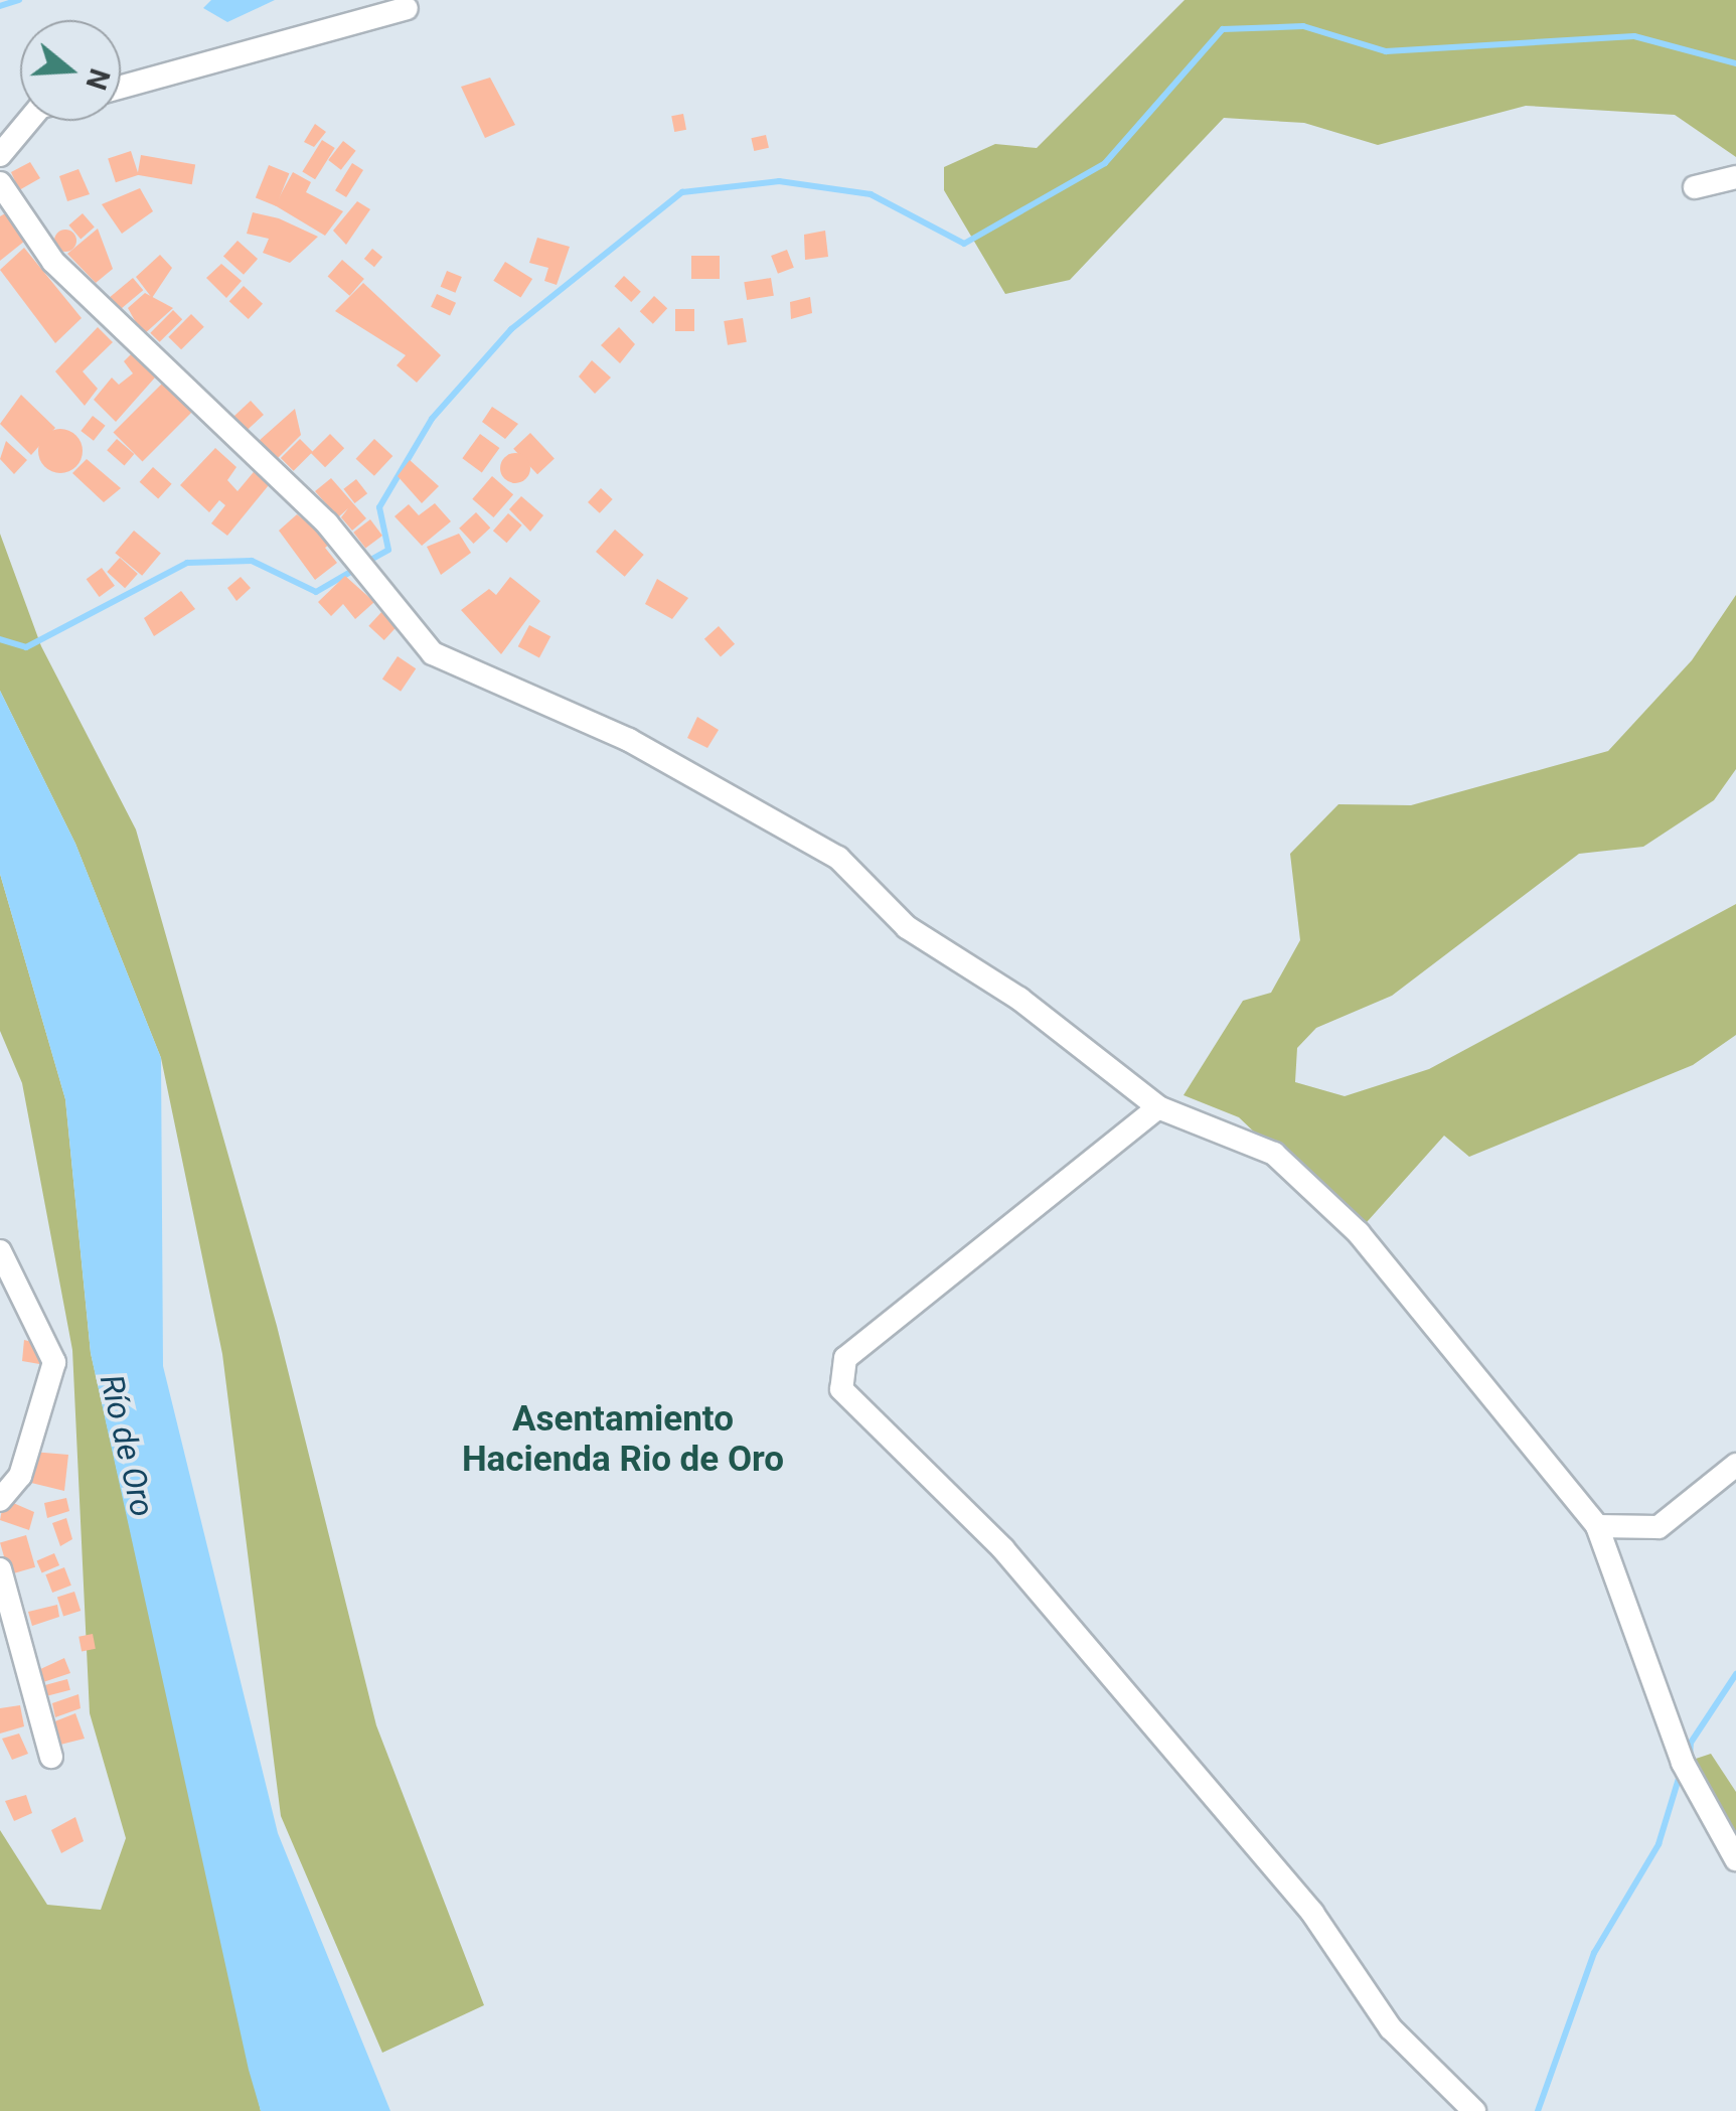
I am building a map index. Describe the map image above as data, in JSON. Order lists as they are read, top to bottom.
{
  "districts": ["Asentamiento Hacienda Rio de Oro"],
  "water": ["Río de Oro"],
  "north": "right"
}
